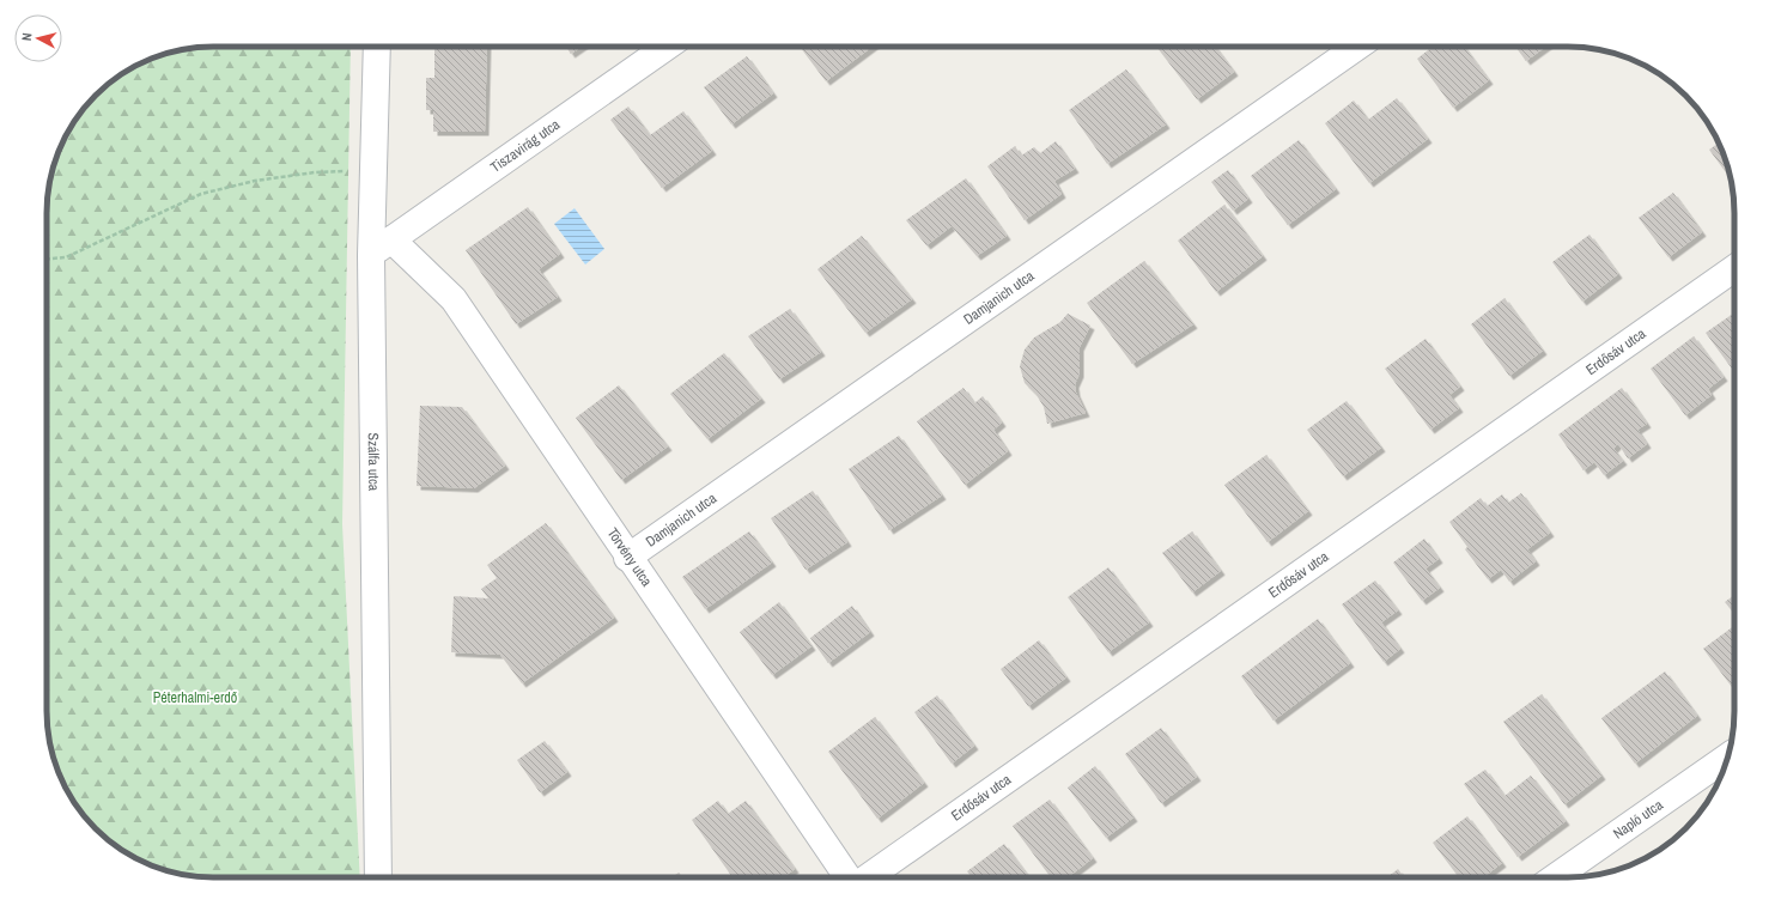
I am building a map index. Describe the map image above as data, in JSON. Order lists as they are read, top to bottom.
{
  "streets": {
    "street": [
      "Tiszavirág utca",
      "Damjanich utca",
      "Erdősáv utca",
      "Szálfa utca",
      "Törvény utca",
      "Napló utca"
    ]
  },
  "crossings": [
    ["Tiszavirág utca", "Szálfa utca"],
    ["Tiszavirág utca", "Törvény utca"],
    ["Damjanich utca", "Törvény utca"],
    ["Szálfa utca", "Törvény utca"]
  ],
  "parks": ["Péterhalmi-erdő"],
  "north": "left"
}
